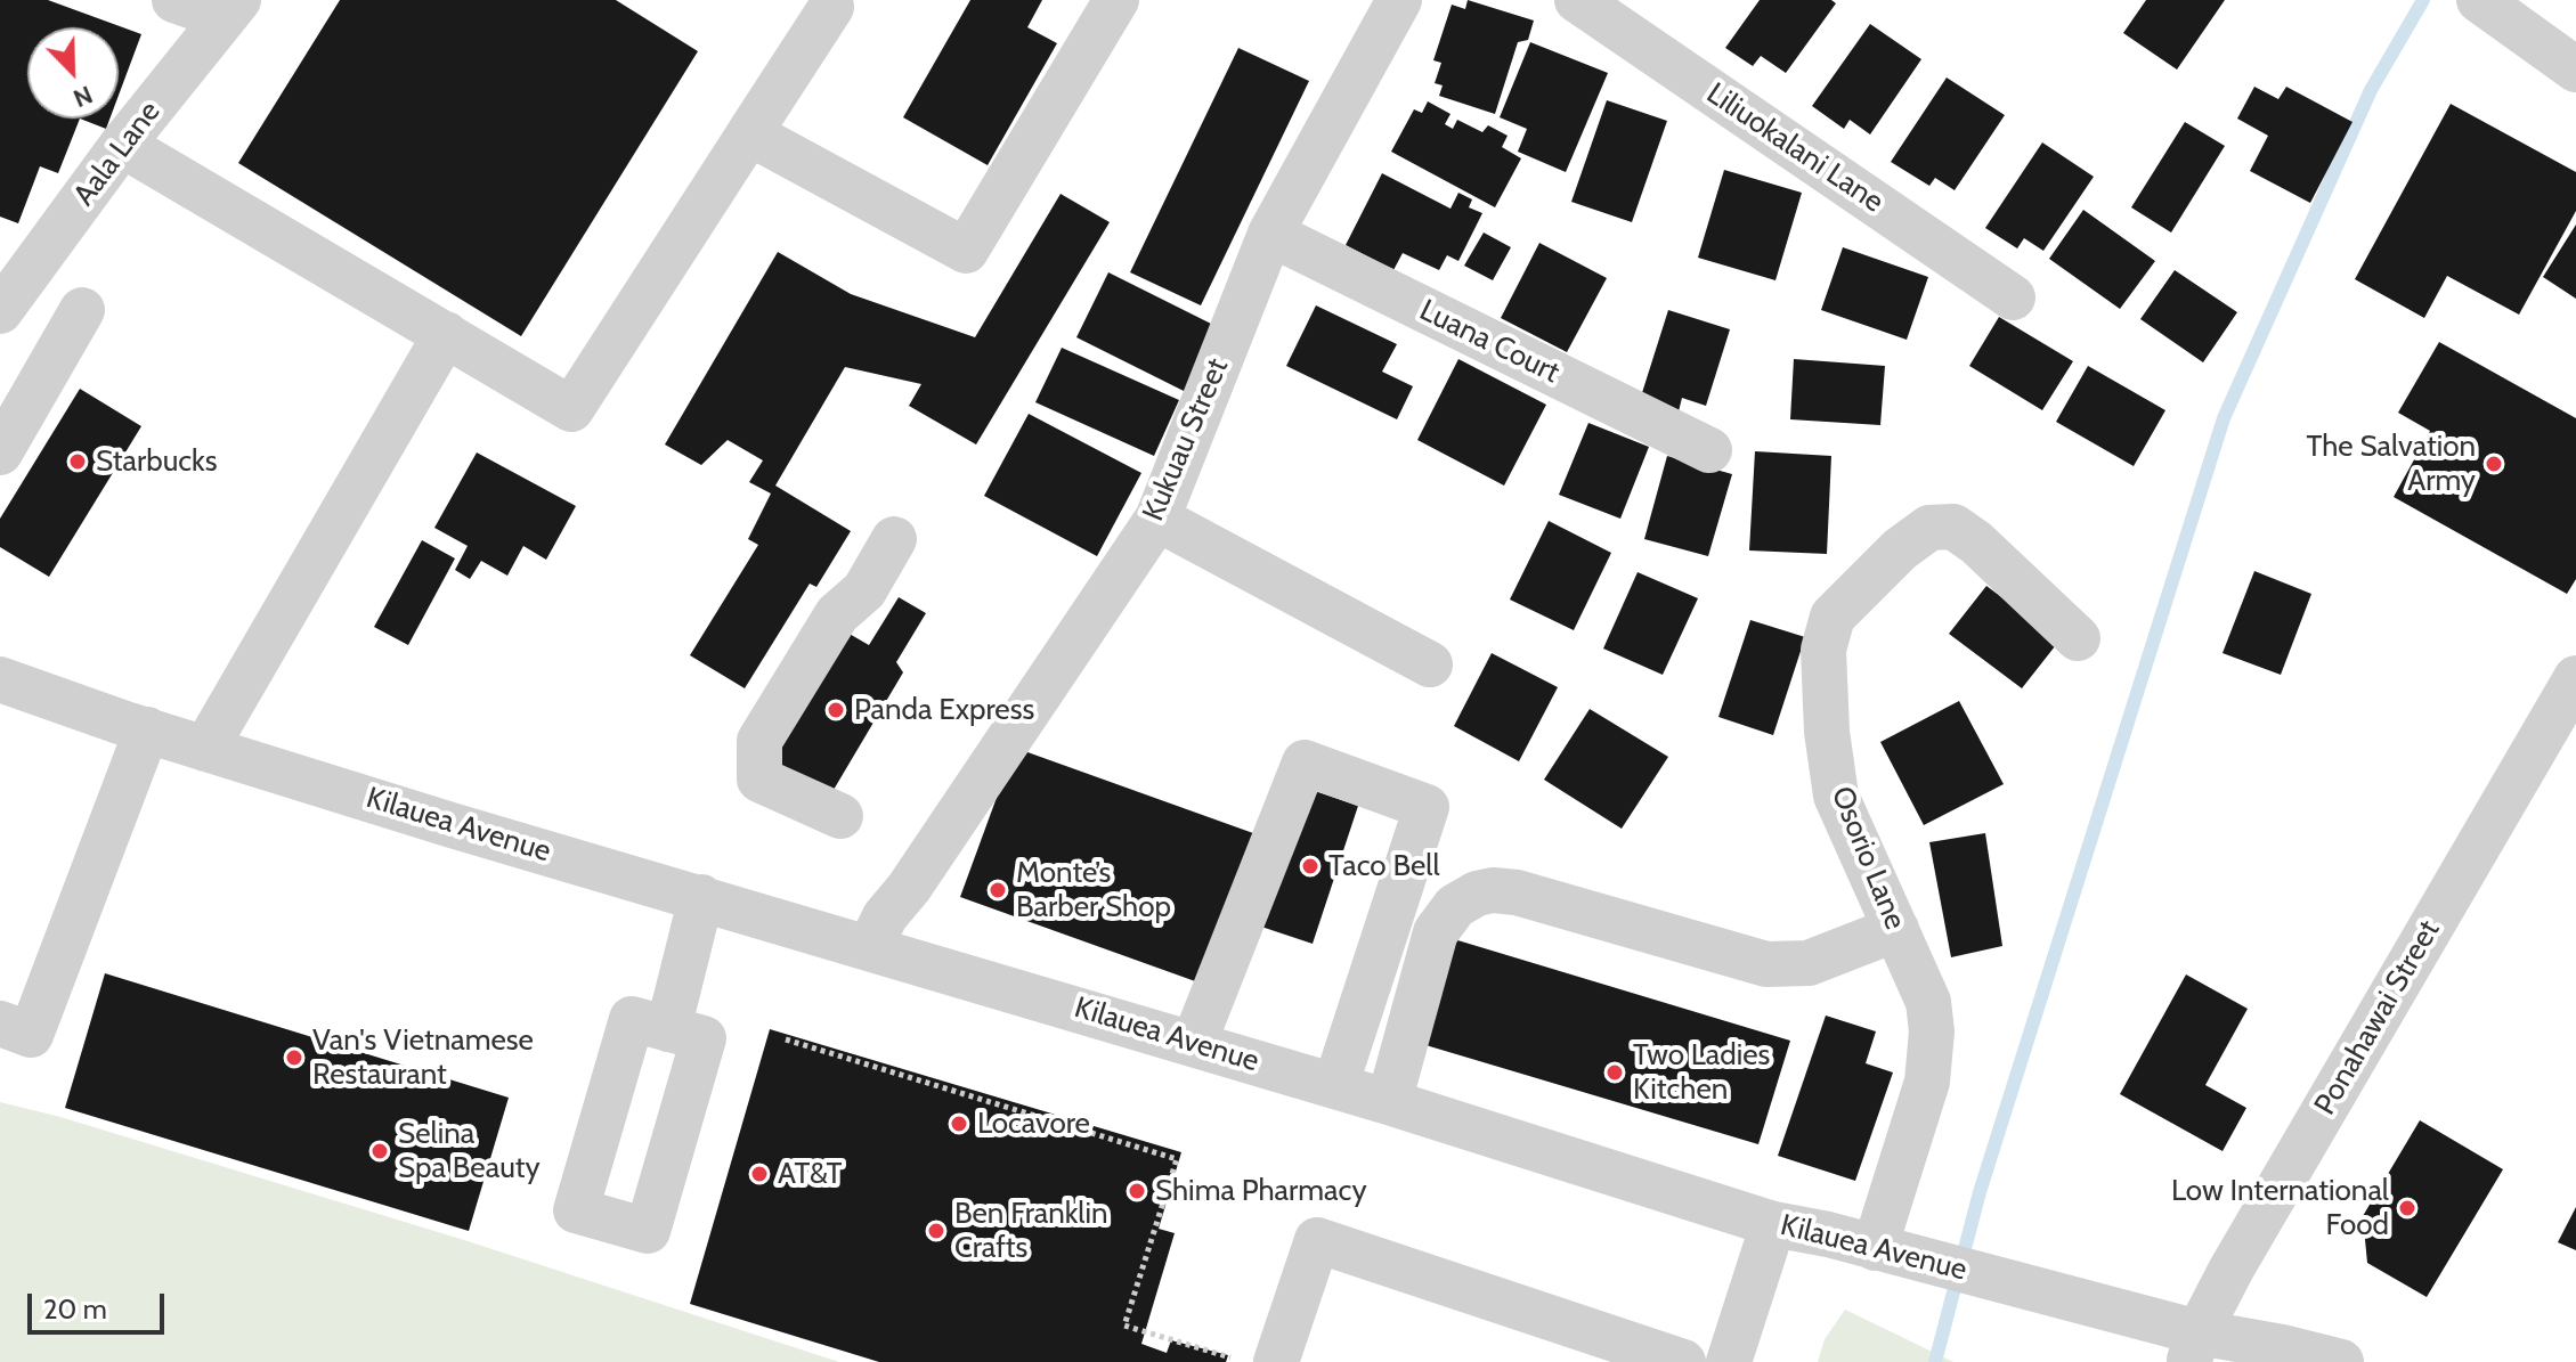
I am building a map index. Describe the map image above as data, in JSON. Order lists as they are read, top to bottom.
{
  "streets": {
    "street": [
      "Liliuokalani Lane",
      "Aala Lane",
      "Luana Court",
      "Kukuau Street",
      "Kilauea Avenue",
      "Osorio Lane",
      "Ponahawai Street"
    ]
  },
  "crossings": [
    ["Luana Court", "Kukuau Street"],
    ["Kukuau Street", "Kilauea Avenue"],
    ["Kilauea Avenue", "Osorio Lane"],
    ["Kilauea Avenue", "Ponahawai Street"]
  ],
  "places": [
    "Starbucks",
    "The Salvation Army",
    "Panda Express",
    "Taco Bell",
    "Monte’s Barber Shop",
    "Van's Vietnamese Restaurant",
    "Two Ladies Kitchen",
    "Locavore",
    "Selina Spa Beauty",
    "AT&T",
    "Shima Pharmacy",
    "Low International Food",
    "Ben Franklin Crafts"
  ],
  "scale_bar": "20 m",
  "north": "bottom right"
}
